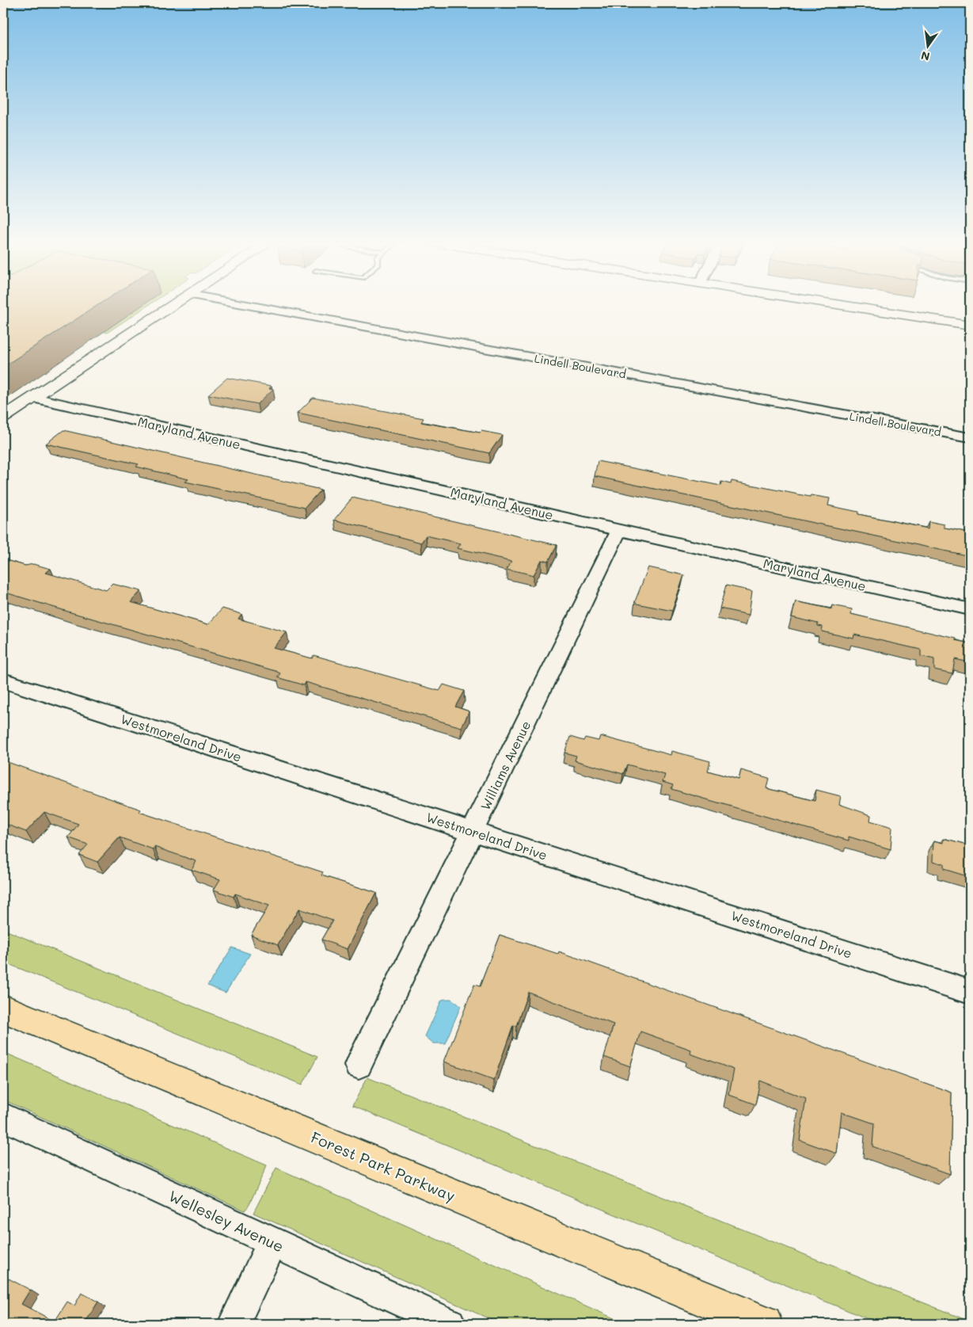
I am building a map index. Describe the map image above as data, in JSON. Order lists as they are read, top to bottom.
{
  "streets": {
    "main road": ["Forest Park Parkway"],
    "street": [
      "Lindell Boulevard",
      "Maryland Avenue",
      "Westmoreland Drive",
      "Williams Avenue",
      "Wellesley Avenue"
    ]
  },
  "crossings": [
    ["Maryland Avenue", "Williams Avenue"],
    ["Westmoreland Drive", "Williams Avenue"]
  ],
  "north": "bottom"
}
